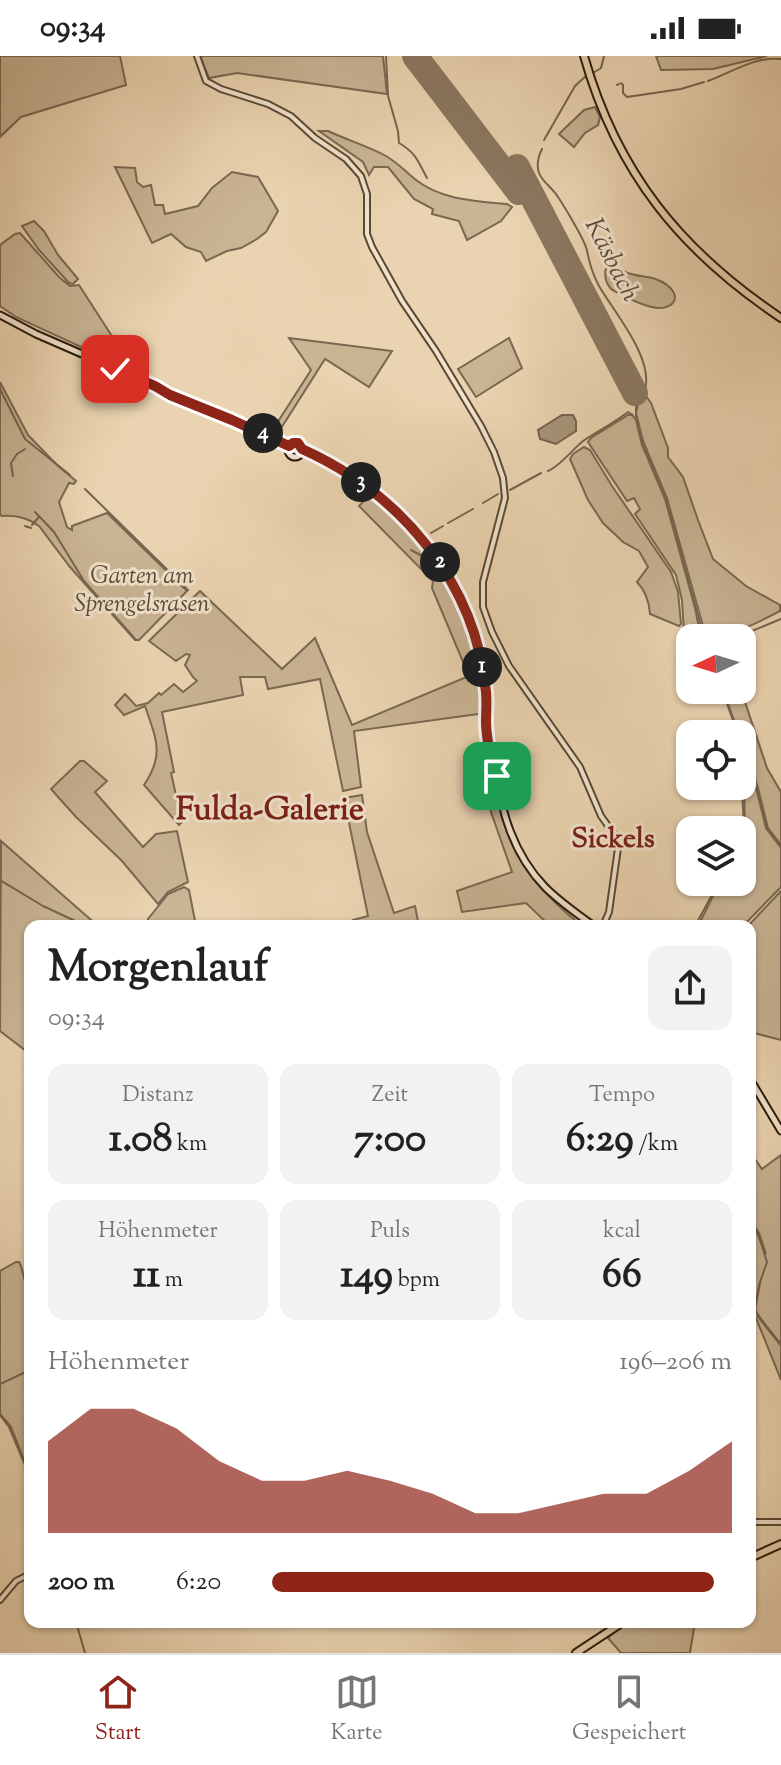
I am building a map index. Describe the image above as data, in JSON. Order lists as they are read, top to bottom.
{
  "districts": ["Fulda-Galerie", "Sickels"],
  "water": ["Käsbach"],
  "parks": ["Garten am Sprengelsrasen"],
  "north": "left",
  "page": {
    "status": "09:34",
    "pins": [
      "4",
      "3",
      "2",
      "1"
    ],
    "heading": ["Morgenlauf", "09:34"],
    "stats": [
      ["Distanz", "1.08 km"],
      ["Zeit", "7:00"],
      ["Tempo", "6:29 /km"],
      ["Höhenmeter", "11 m"],
      ["Puls", "149 bpm"],
      ["kcal", "66"]
    ],
    "chart": ["Höhenmeter", "196–206 m"],
    "list": [
      {
        "name": "200 m",
        "note": "6:20"
      }
    ],
    "tabs": ["Start", "Karte", "Gespeichert"]
  }
}
